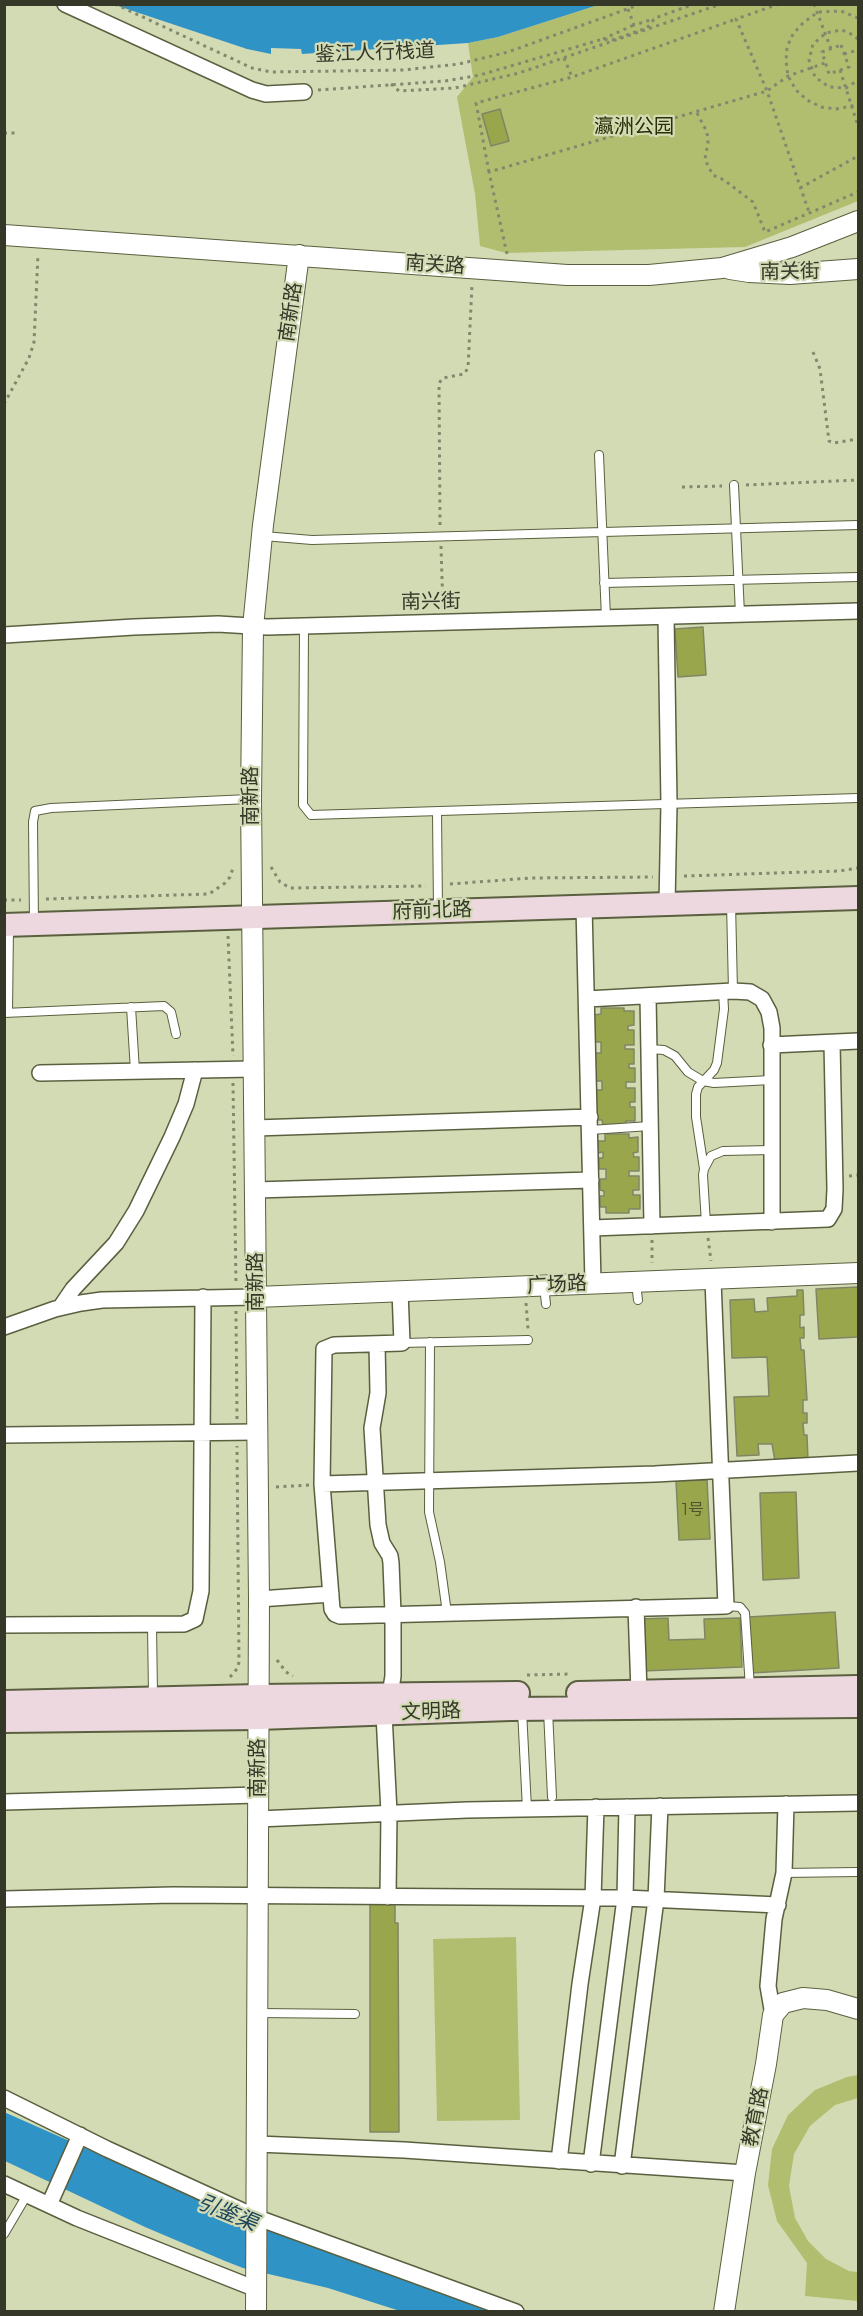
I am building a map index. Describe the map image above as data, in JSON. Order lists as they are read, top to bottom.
{
  "streets": {
    "main road": ["府前北路", "文明路"],
    "street": [
      "南关路",
      "南关街",
      "南新路",
      "南兴街",
      "广场路",
      "教育路"
    ],
    "path": ["鉴江人行栈道"]
  },
  "crossings": [
    ["南关路", "南关街"],
    ["南关路", "南新路"],
    ["南新路", "南兴街"],
    ["南新路", "府前北路"],
    ["南新路", "广场路"],
    ["南新路", "文明路"]
  ],
  "water": ["引鉴渠"],
  "parks": ["瀛洲公园"],
  "house_numbers": ["1号"]
}
